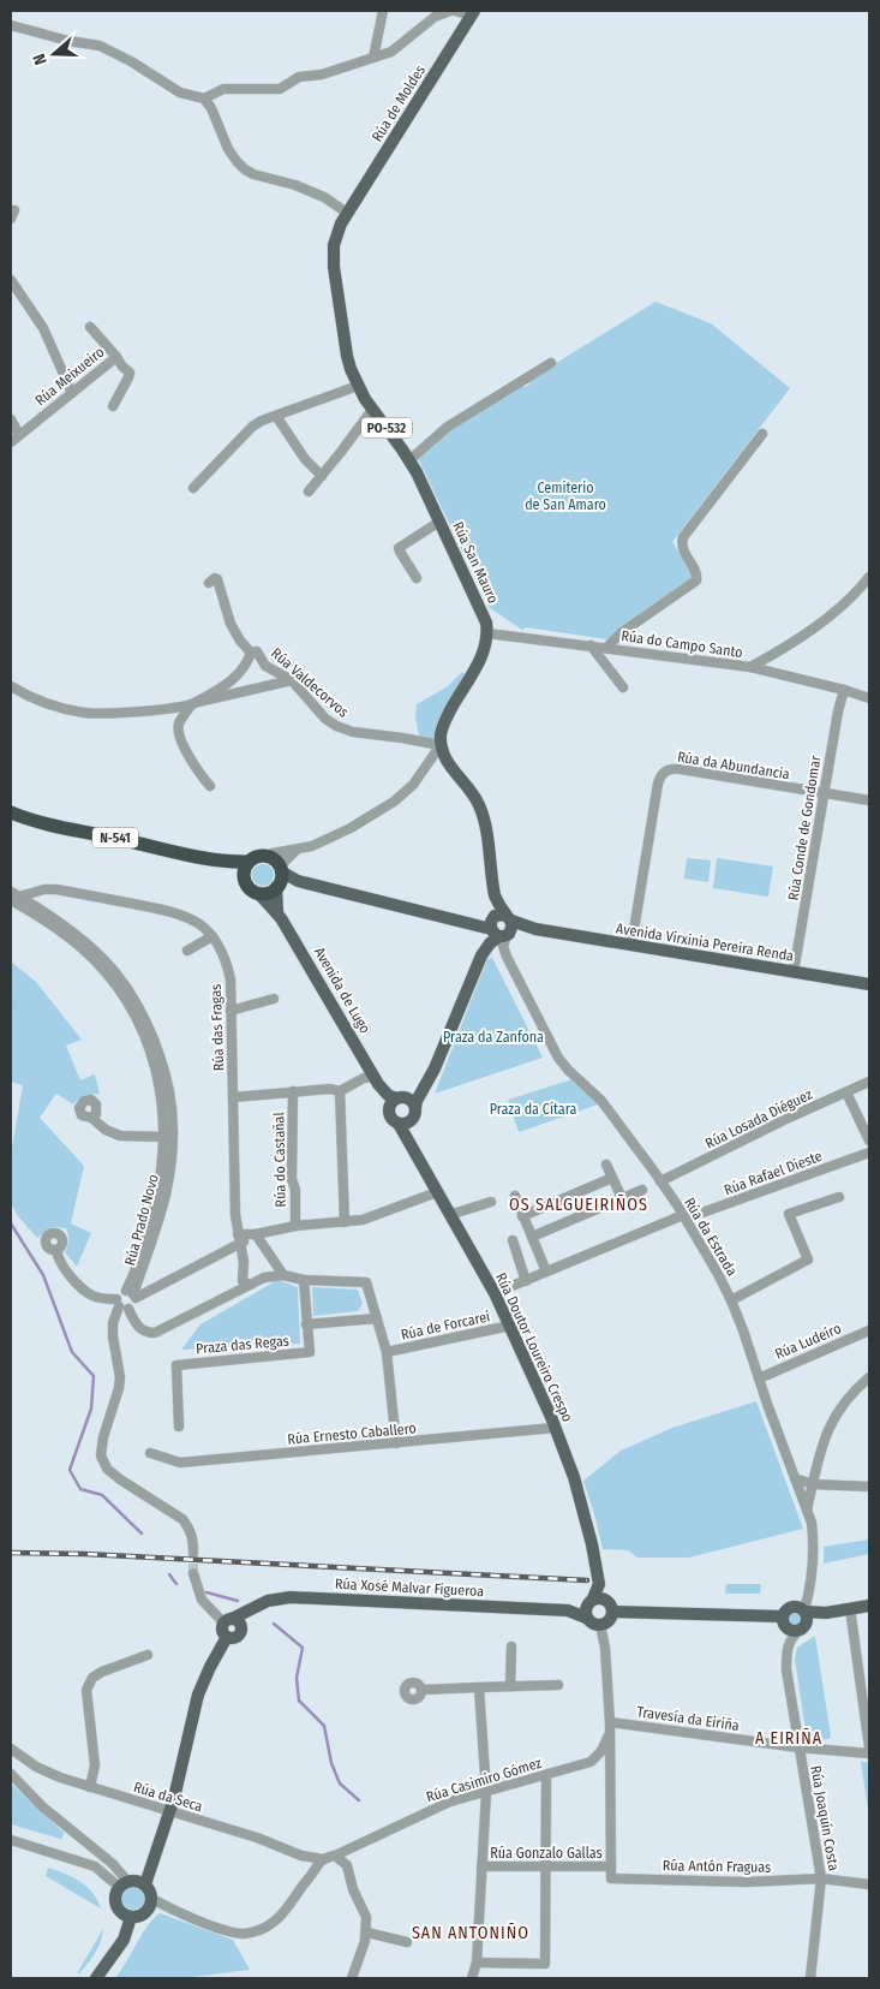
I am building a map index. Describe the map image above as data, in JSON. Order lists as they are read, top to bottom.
{
  "streets": {
    "highway": ["N-541"],
    "main road": [
      "Rúa de Moldes",
      "PO-532",
      "Rúa San Mauro",
      "Avenida Virxinia Pereira Renda",
      "Avenida de Lugo",
      "Rúa Doutor Loureiro Crespo",
      "Rúa Xosé Malvar Figueroa"
    ],
    "street": [
      "Rúa Meixueiro",
      "Rúa do Campo Santo",
      "Rúa Valdecorvos",
      "Rúa da Abundancia",
      "Rúa Conde de Gondomar",
      "Rúa das Fragas",
      "Rúa Losada Diéguez",
      "Rúa do Castañal",
      "Rúa Rafael Dieste",
      "Rúa Prado Novo",
      "Rúa da Estrada",
      "Rúa de Forcarei",
      "Rúa Ludeiro",
      "Praza das Regas",
      "Rúa Ernesto Caballero",
      "Travesía da Eiriña",
      "Rúa Casimiro Gómez",
      "Rúa da Seca",
      "Rúa Joaquín Costa",
      "Rúa Gonzalo Gallas",
      "Rúa Antón Fraguas"
    ]
  },
  "crossings": [
    ["Rúa de Moldes", "Rúa San Mauro"],
    ["Rúa San Mauro", "Rúa do Campo Santo"],
    ["Rúa do Campo Santo", "Rúa Conde de Gondomar"],
    ["Rúa da Abundancia", "Rúa Conde de Gondomar"],
    ["Rúa da Abundancia", "Avenida Virxinia Pereira Renda"],
    ["Rúa Conde de Gondomar", "Avenida Virxinia Pereira Renda"],
    ["N-541", "Avenida de Lugo"],
    ["Avenida Virxinia Pereira Renda", "Avenida de Lugo"],
    ["Avenida Virxinia Pereira Renda", "Rúa da Estrada"],
    ["Avenida de Lugo", "Rúa Doutor Loureiro Crespo"],
    ["Rúa das Fragas", "Rúa Prado Novo"],
    ["Rúa Losada Diéguez", "Rúa da Estrada"],
    ["Rúa Rafael Dieste", "Rúa da Estrada"],
    ["Rúa Rafael Dieste", "Rúa Doutor Loureiro Crespo"],
    ["Rúa da Estrada", "Rúa Ludeiro"],
    ["Rúa da Estrada", "Rúa Joaquín Costa"],
    ["Rúa de Forcarei", "Rúa Doutor Loureiro Crespo"],
    ["Rúa Doutor Loureiro Crespo", "Rúa Ernesto Caballero"],
    ["Rúa Doutor Loureiro Crespo", "Rúa Xosé Malvar Figueroa"],
    ["Travesía da Eiriña", "Rúa Joaquín Costa"],
    ["Rúa Casimiro Gómez", "Rúa da Seca"],
    ["Rúa Joaquín Costa", "Rúa Antón Fraguas"],
    ["Rúa Gonzalo Gallas", "Rúa Antón Fraguas"]
  ],
  "districts": ["OS SALGUEIRIÑOS", "A EIRIÑA", "SAN ANTONIÑO"],
  "parks": ["Cemiterio de San Amaro", "Praza da Zanfona", "Praza da Cítara"],
  "north": "left"
}
